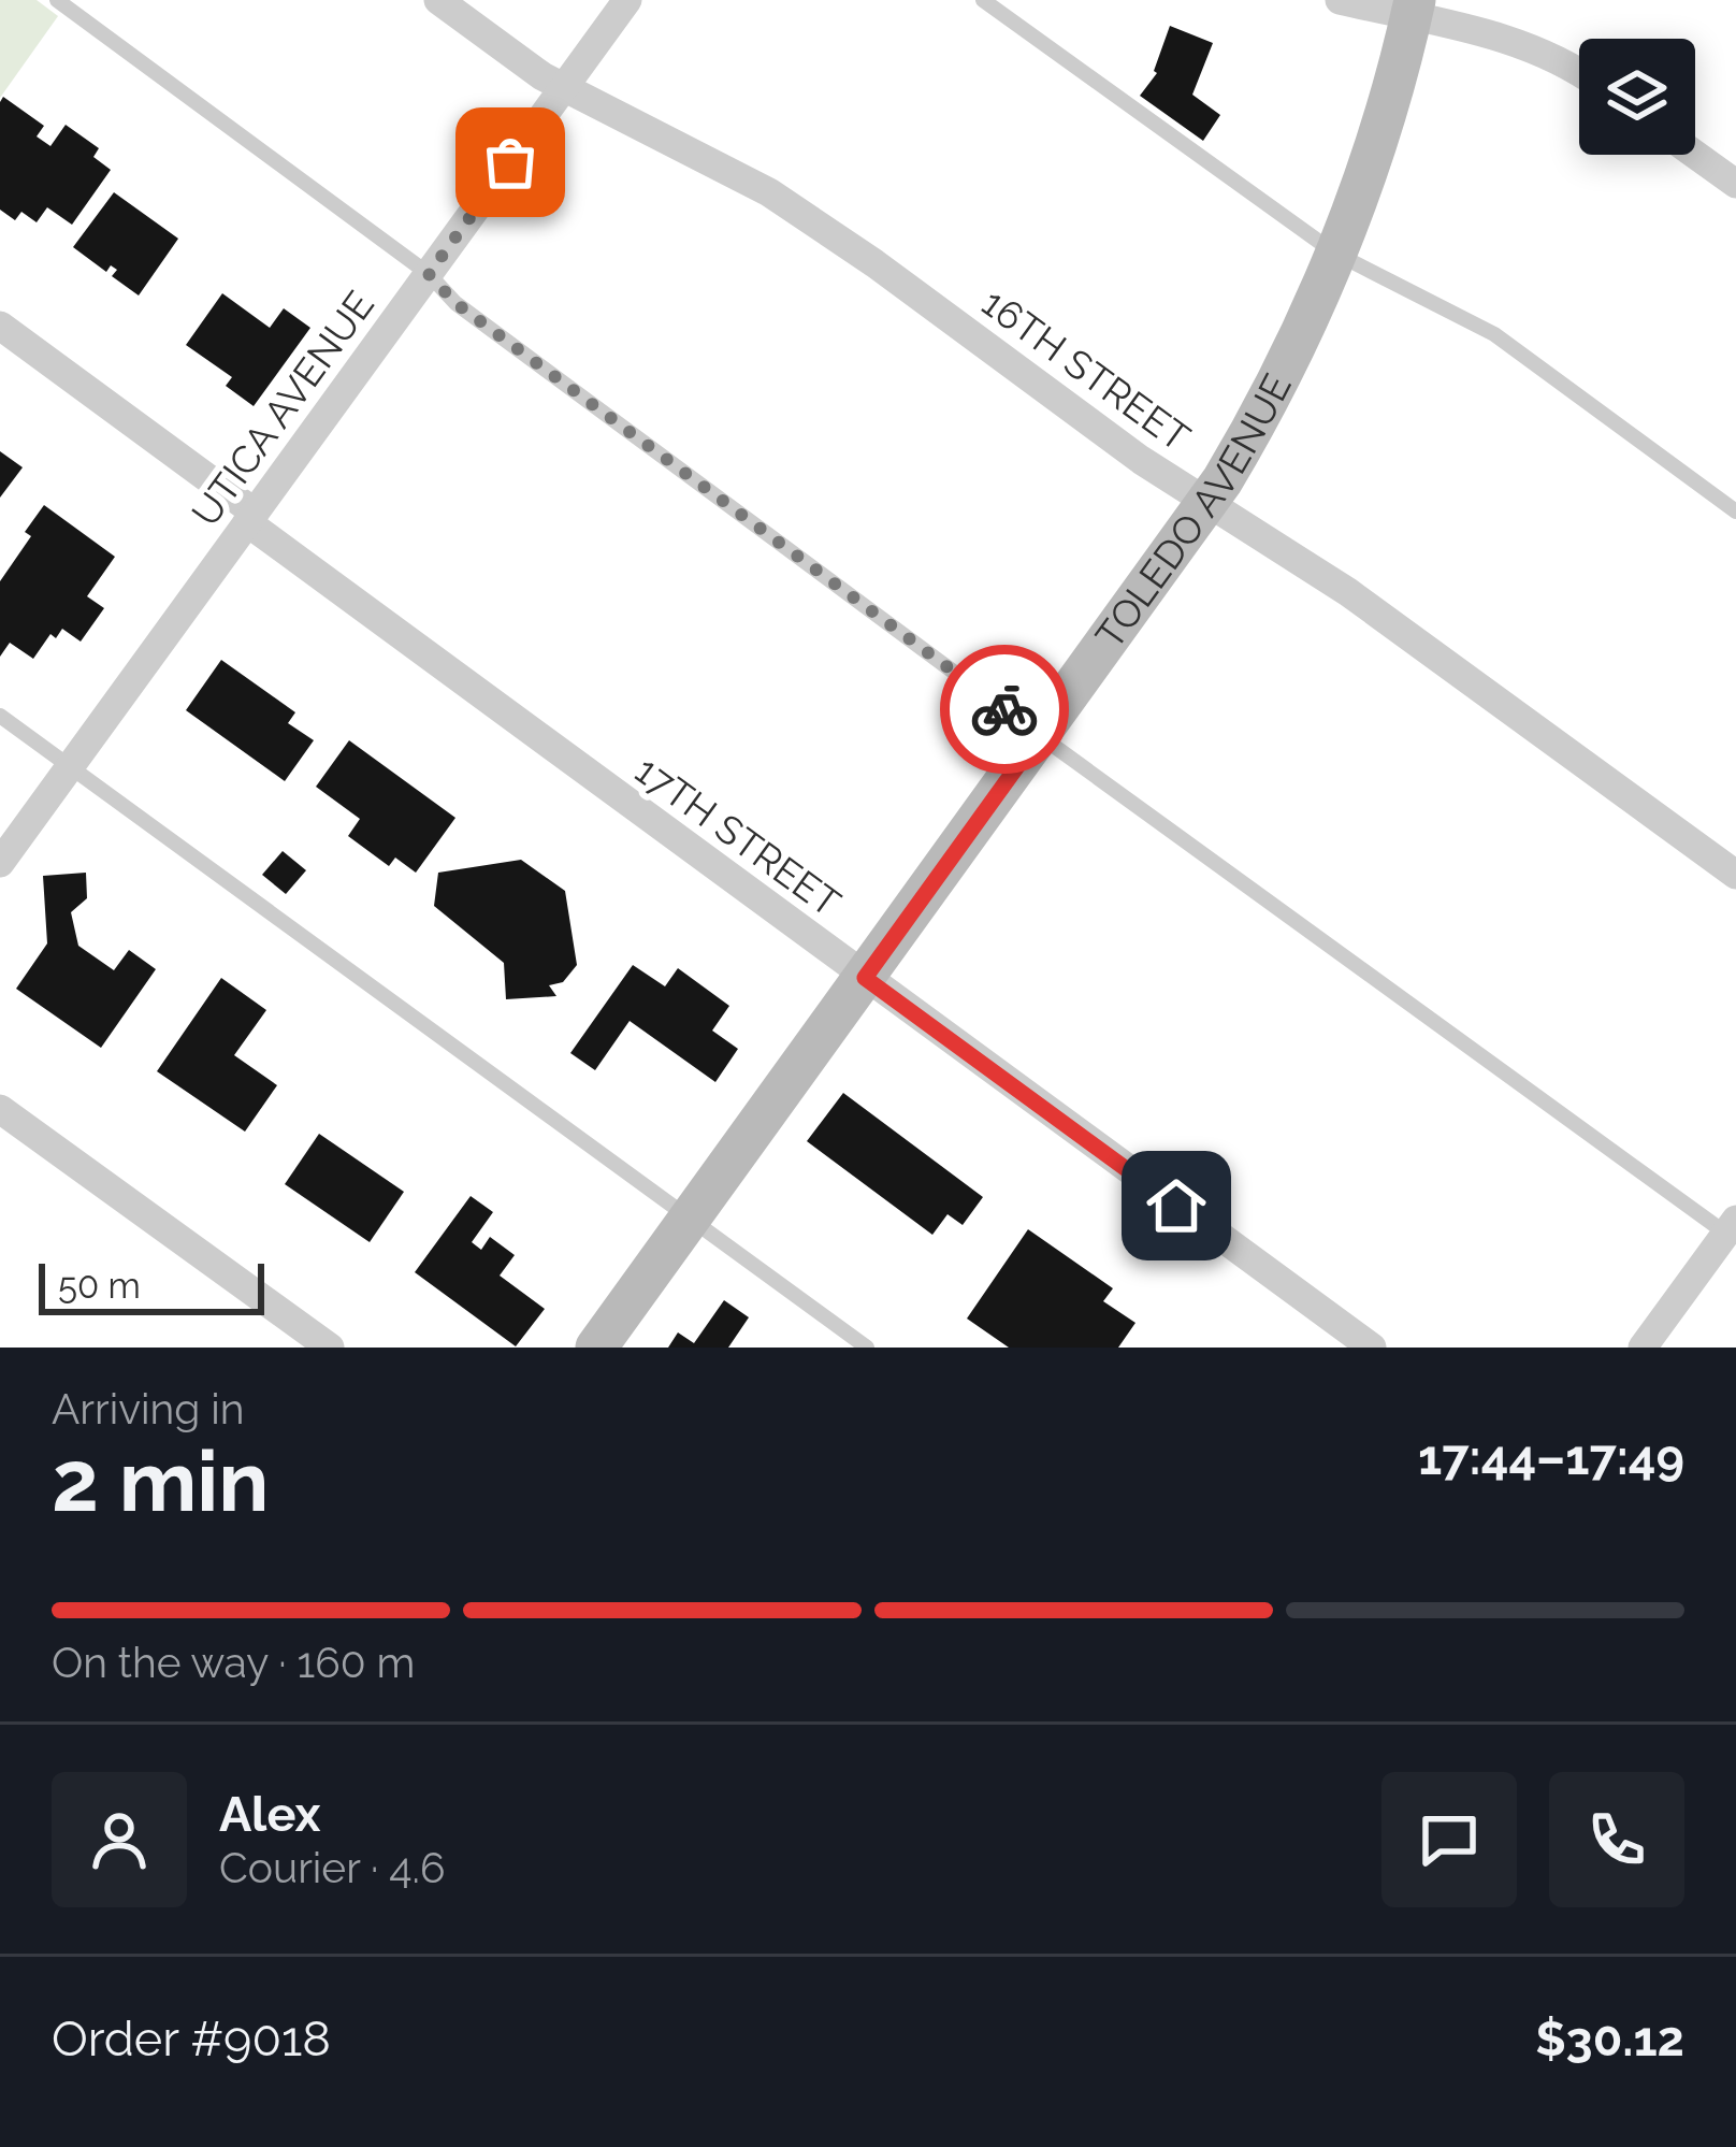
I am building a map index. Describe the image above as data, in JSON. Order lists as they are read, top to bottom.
{
  "streets": {
    "street": [
      "16TH STREET",
      "UTICA AVENUE",
      "TOLEDO AVENUE",
      "17TH STREET"
    ]
  },
  "crossings": [
    ["16TH STREET", "UTICA AVENUE"],
    ["16TH STREET", "TOLEDO AVENUE"],
    ["UTICA AVENUE", "17TH STREET"],
    ["TOLEDO AVENUE", "17TH STREET"]
  ],
  "scale_bar": "50 m",
  "page": {
    "scale": "50 m",
    "heading": ["2 min", "Arriving in", "17:44–17:49"],
    "panel": [
      "Alex",
      "Courier · 4.6",
      "Order #9018",
      "$30.12"
    ],
    "bar": "On the way · 160 m"
  }
}
